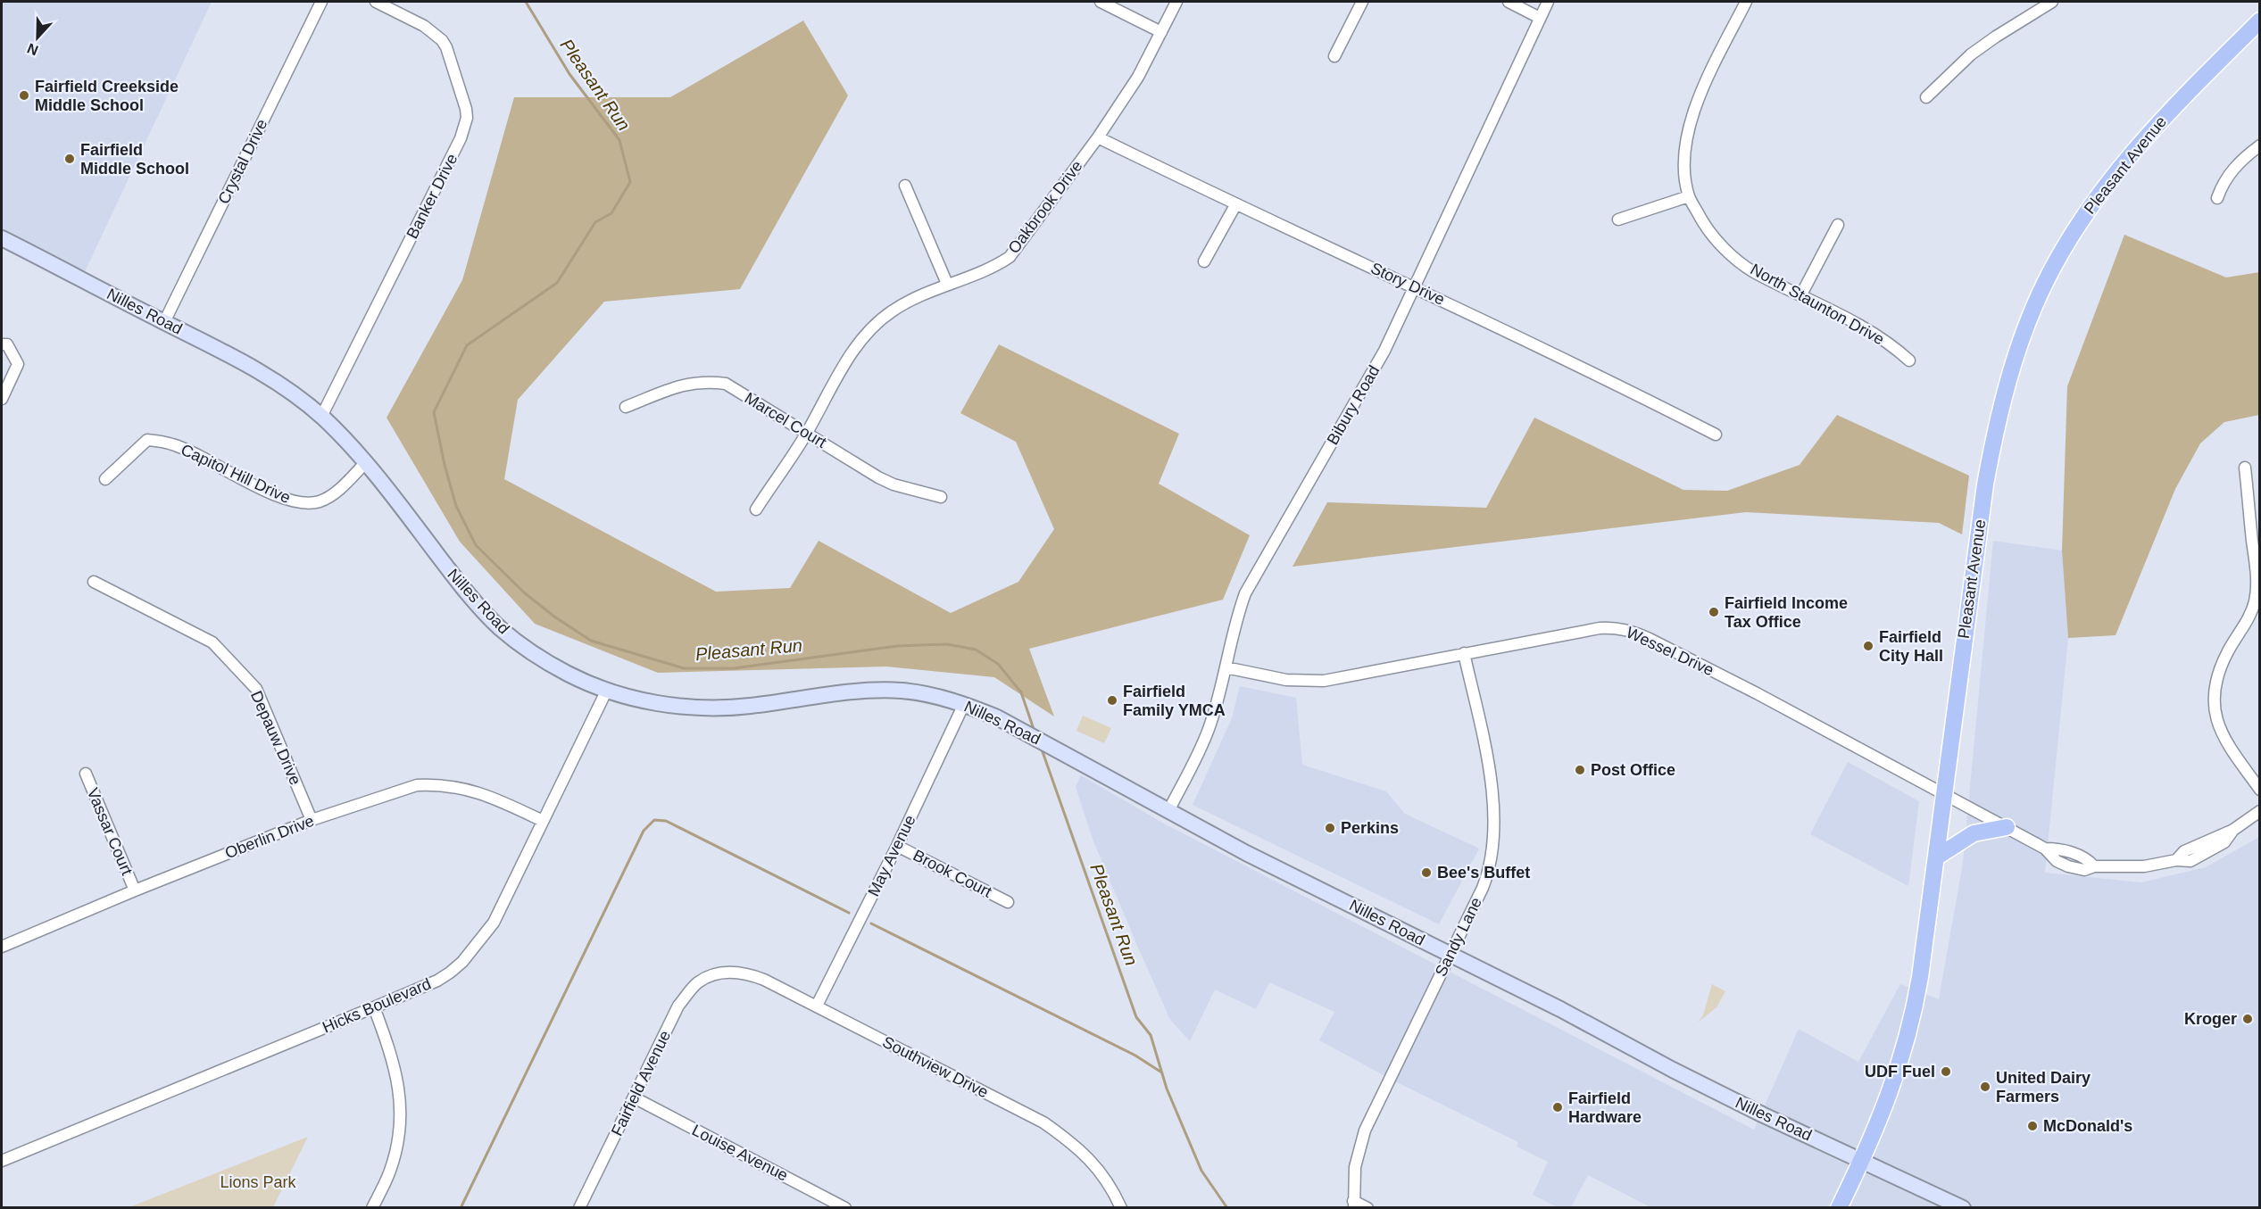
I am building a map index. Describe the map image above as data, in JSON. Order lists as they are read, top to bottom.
{
  "streets": {
    "main road": ["Pleasant Avenue"],
    "street": [
      "Crystal Drive",
      "Banker Drive",
      "Oakbrook Drive",
      "Story Drive",
      "North Staunton Drive",
      "Nilles Road",
      "Bibury Road",
      "Marcel Court",
      "Capitol Hill Drive",
      "Wessel Drive",
      "Depauw Drive",
      "Vassar Court",
      "Oberlin Drive",
      "May Avenue",
      "Brook Court",
      "Sandy Lane",
      "Hicks Boulevard",
      "Southview Drive",
      "Fairfield Avenue",
      "Louise Avenue"
    ]
  },
  "crossings": [
    ["Crystal Drive", "Nilles Road"],
    ["Pleasant Avenue", "Nilles Road"],
    ["Pleasant Avenue", "Wessel Drive"],
    ["Banker Drive", "Nilles Road"],
    ["Oakbrook Drive", "Story Drive"],
    ["Oakbrook Drive", "Marcel Court"],
    ["Story Drive", "Bibury Road"],
    ["Nilles Road", "Bibury Road"],
    ["Nilles Road", "Capitol Hill Drive"],
    ["Nilles Road", "May Avenue"],
    ["Nilles Road", "Sandy Lane"],
    ["Nilles Road", "Hicks Boulevard"],
    ["Bibury Road", "Wessel Drive"],
    ["Wessel Drive", "Sandy Lane"],
    ["Depauw Drive", "Oberlin Drive"],
    ["Vassar Court", "Oberlin Drive"],
    ["Oberlin Drive", "Hicks Boulevard"],
    ["May Avenue", "Brook Court"],
    ["May Avenue", "Southview Drive"],
    ["Southview Drive", "Fairfield Avenue"],
    ["Fairfield Avenue", "Louise Avenue"]
  ],
  "water": ["Pleasant Run"],
  "parks": ["Lions Park"],
  "places": [
    "Fairfield Creekside Middle School",
    "Fairfield Middle School",
    "Fairfield Income Tax Office",
    "Fairfield City Hall",
    "Fairfield Family YMCA",
    "Post Office",
    "Perkins",
    "Bee's Buffet",
    "Kroger",
    "UDF Fuel",
    "United Dairy Farmers",
    "Fairfield Hardware",
    "McDonald's"
  ],
  "north": "bottom"
}
